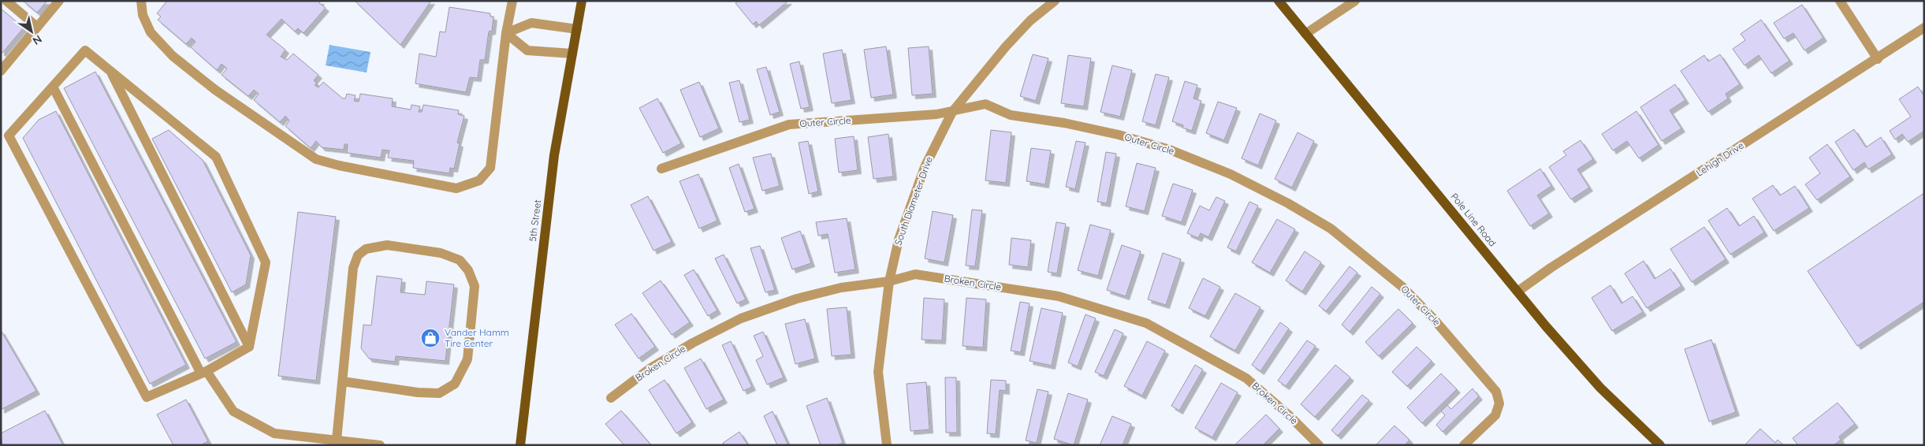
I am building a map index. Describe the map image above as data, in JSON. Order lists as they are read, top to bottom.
{
  "streets": {
    "main road": ["Pole Line Road", "5th Street"],
    "street": [
      "Outer Circle",
      "Lehigh Drive",
      "South Diameter Drive",
      "Broken Circle"
    ]
  },
  "crossings": [
    ["Outer Circle", "South Diameter Drive"],
    ["Lehigh Drive", "Pole Line Road"],
    ["South Diameter Drive", "Broken Circle"]
  ],
  "places": {
    "shop": ["Vander Hamm Tire Center"]
  },
  "north": "bottom right"
}
